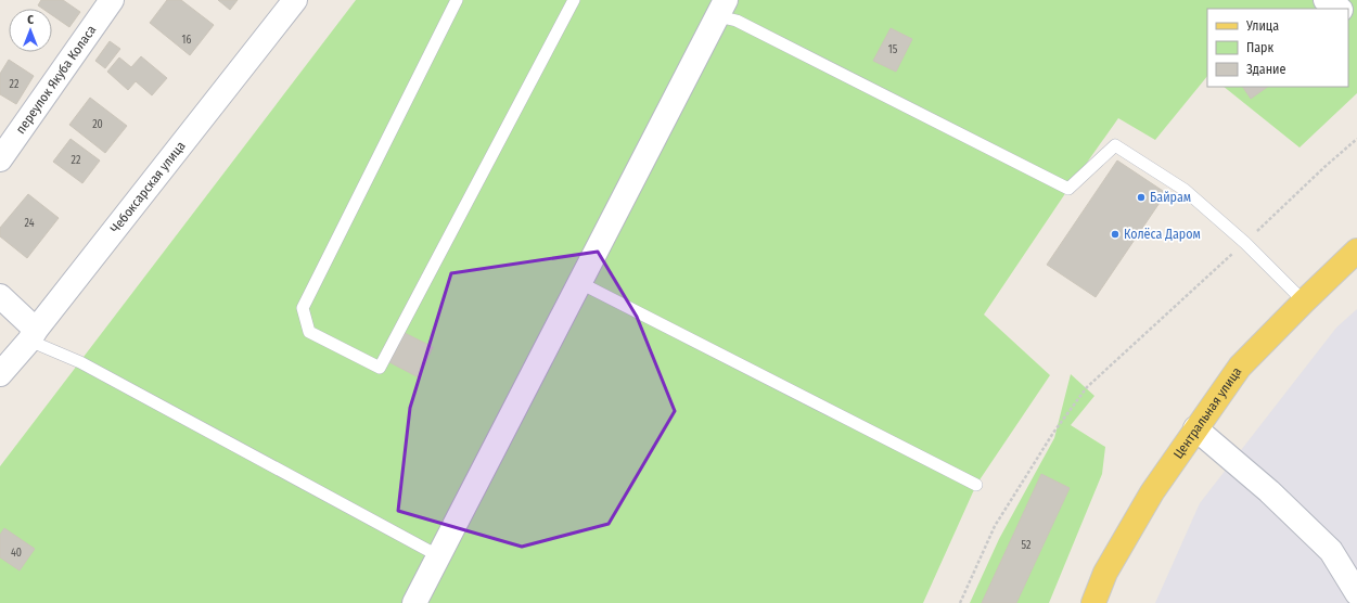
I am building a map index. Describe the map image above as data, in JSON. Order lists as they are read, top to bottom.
{
  "streets": {
    "main road": ["Центральная улица"],
    "street": ["переулок Якуба Коласа", "Чебоксарская улица"]
  },
  "places": ["Байрам", "Колёса Даром"],
  "house_numbers": [
    "16",
    "15",
    "22",
    "20",
    "22",
    "24",
    "52",
    "40"
  ],
  "legend": ["Улица", "Парк", "Здание"],
  "north": "top"
}
